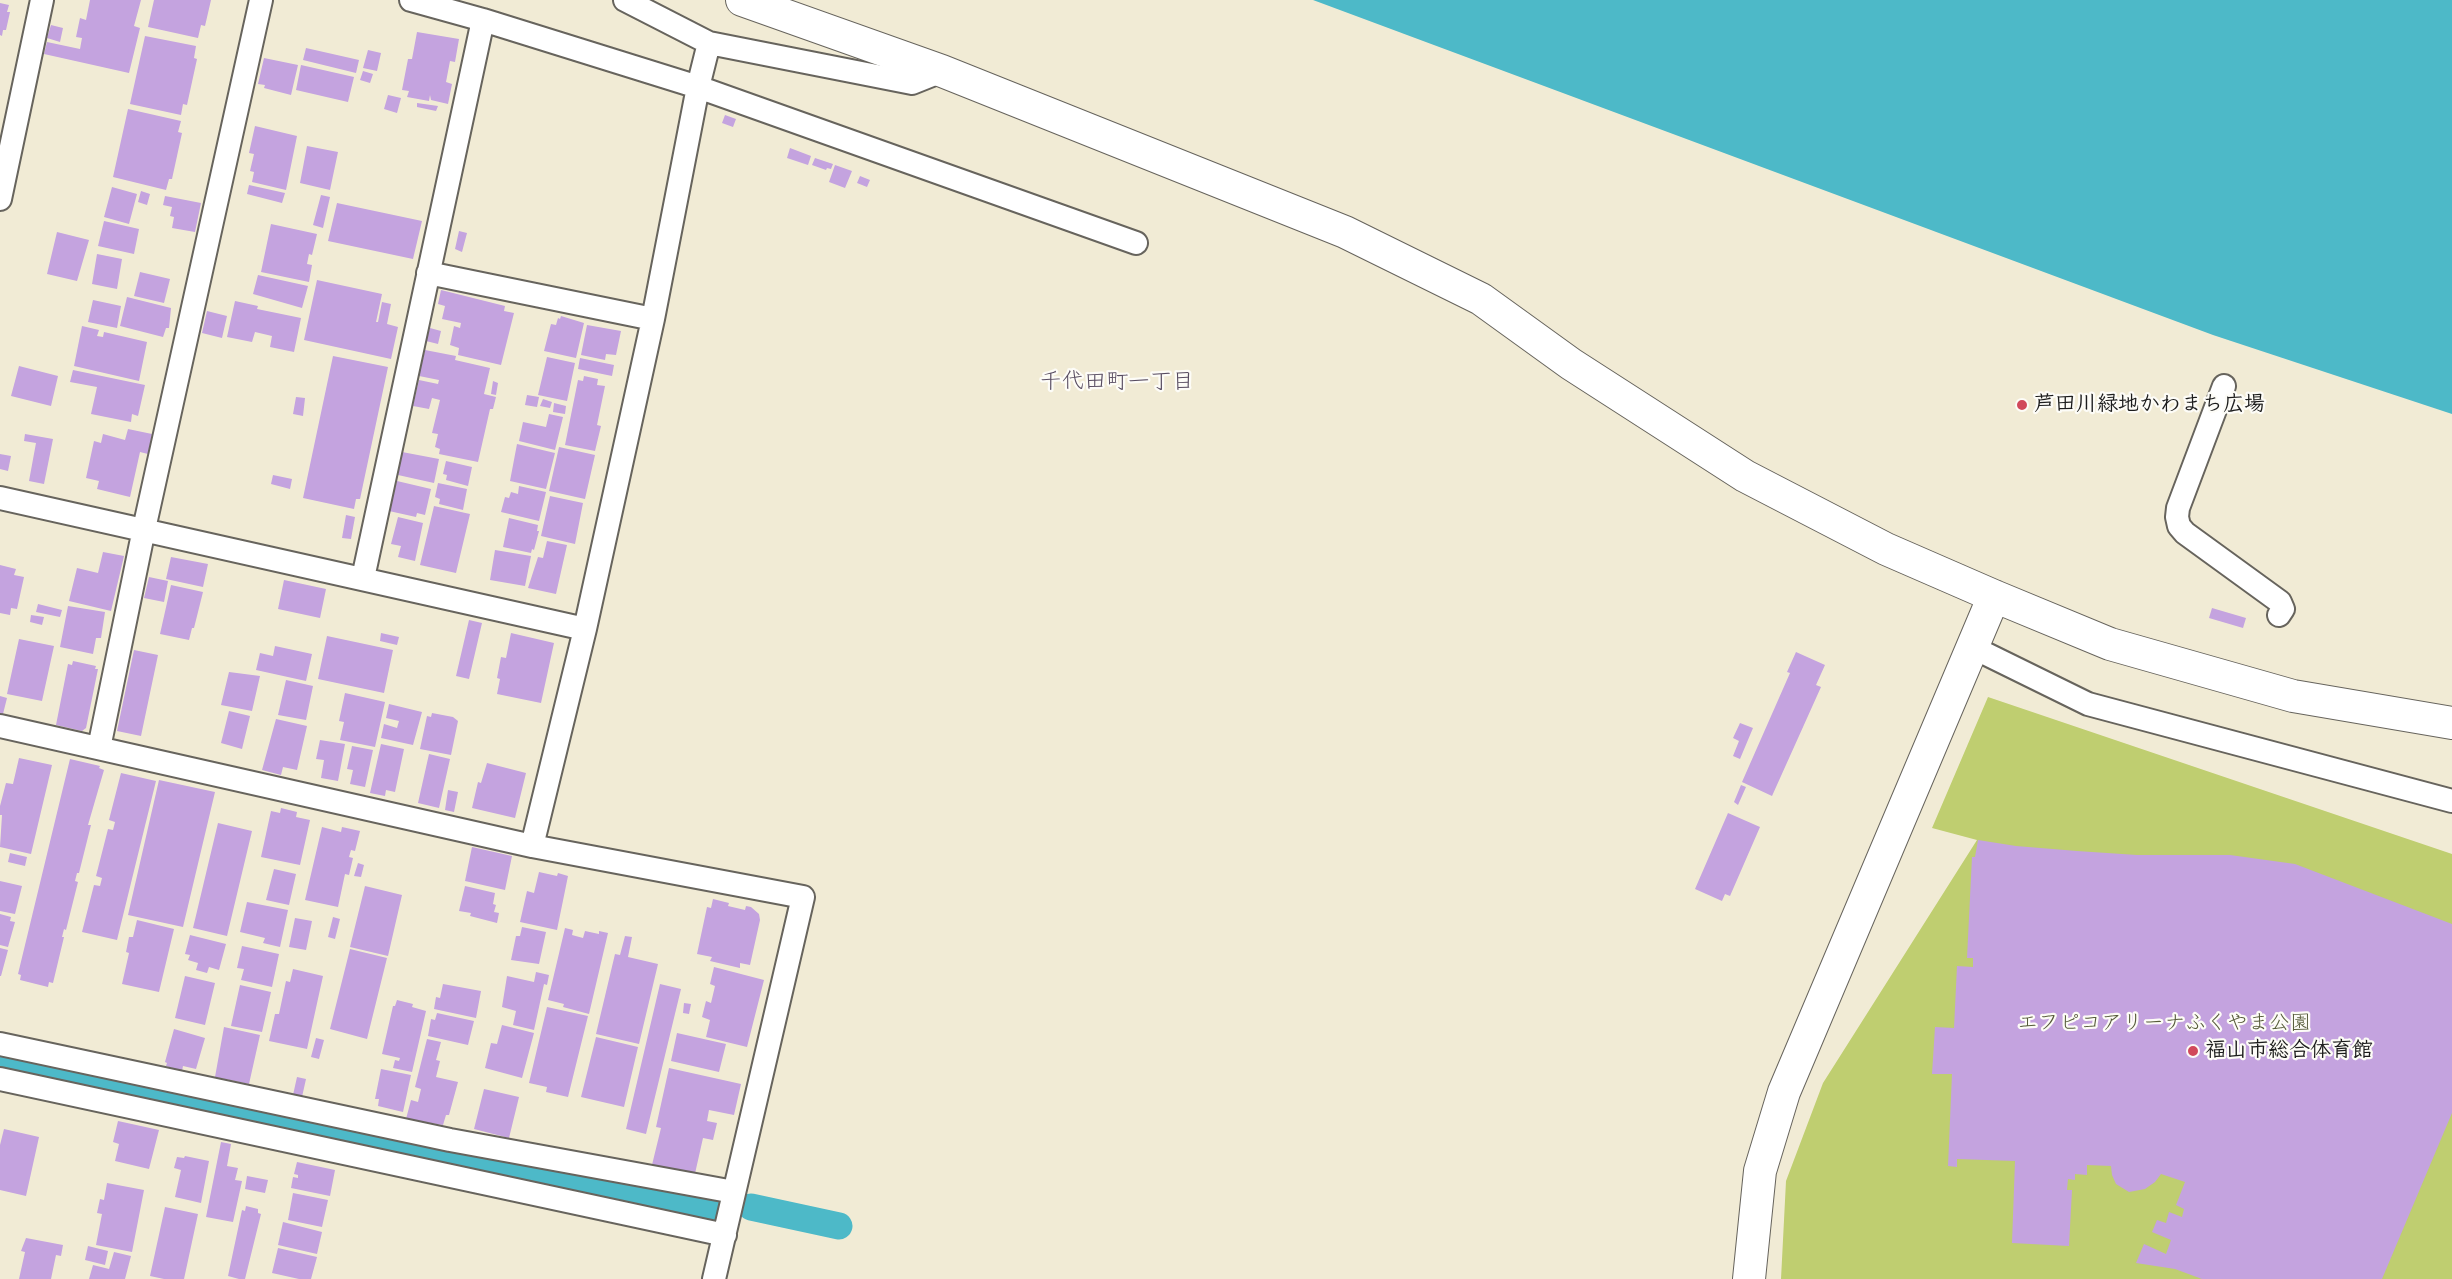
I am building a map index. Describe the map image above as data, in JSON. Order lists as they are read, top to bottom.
{
  "districts": ["千代田町一丁目"],
  "parks": ["エフピコアリーナふくやま公園"],
  "places": ["芦田川緑地かわまち広場", "福山市総合体育館"]
}
